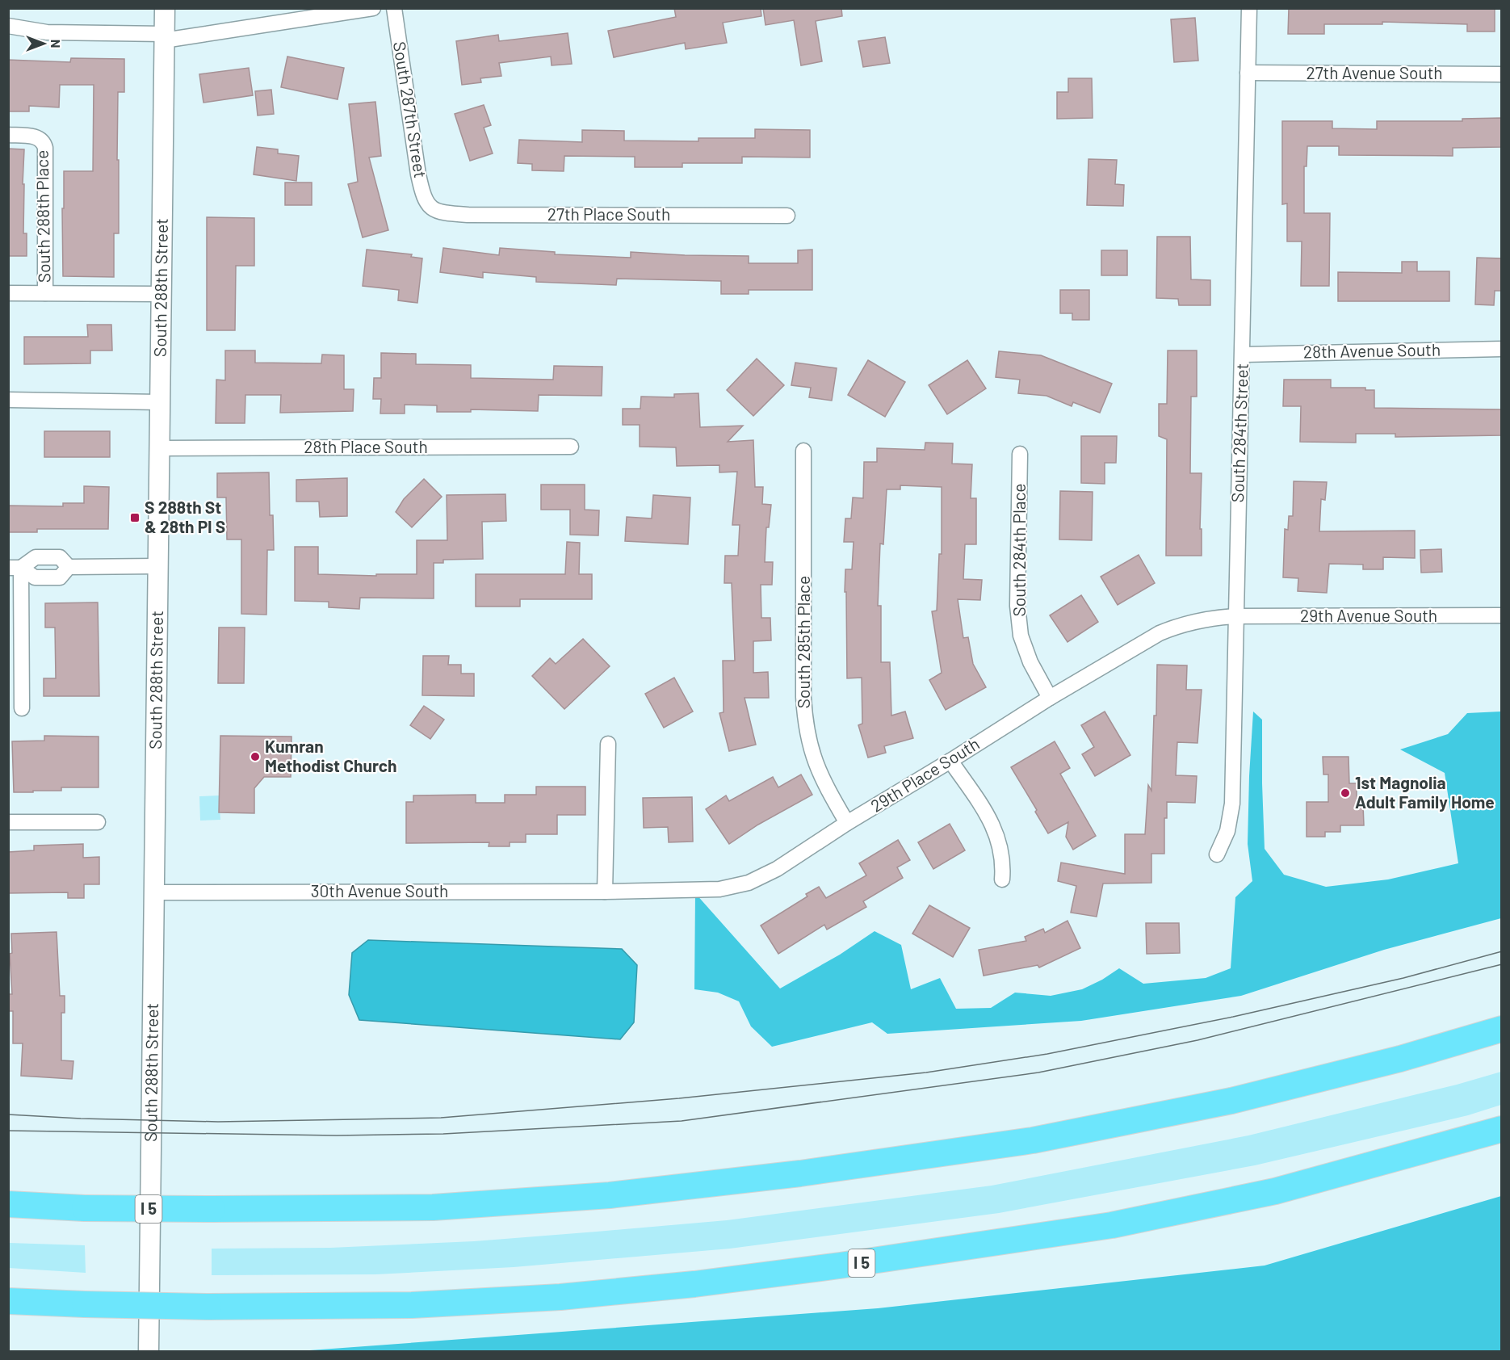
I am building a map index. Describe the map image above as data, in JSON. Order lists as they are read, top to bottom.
{
  "streets": {
    "highway": ["I 5"],
    "main road": ["South 288th Street"],
    "street": [
      "27th Avenue South",
      "South 287th Street",
      "27th Place South",
      "South 288th Place",
      "28th Avenue South",
      "South 284th Street",
      "28th Place South",
      "South 284th Place",
      "29th Avenue South",
      "South 285th Place",
      "29th Place South",
      "30th Avenue South"
    ]
  },
  "crossings": [
    ["27th Avenue South", "South 284th Street"],
    ["South 287th Street", "27th Place South"],
    ["South 288th Street", "28th Place South"],
    ["South 288th Street", "30th Avenue South"],
    ["28th Avenue South", "South 284th Street"],
    ["South 284th Street", "29th Avenue South"],
    ["South 284th Street", "29th Place South"],
    ["South 284th Place", "29th Place South"],
    ["29th Avenue South", "29th Place South"],
    ["South 285th Place", "29th Place South"],
    ["29th Place South", "30th Avenue South"]
  ],
  "places": {
    "transit": ["S 288th St & 28th Pl S"],
    "other": ["Kumran Methodist Church", "1st Magnolia Adult Family Home"]
  },
  "north": "right"
}
